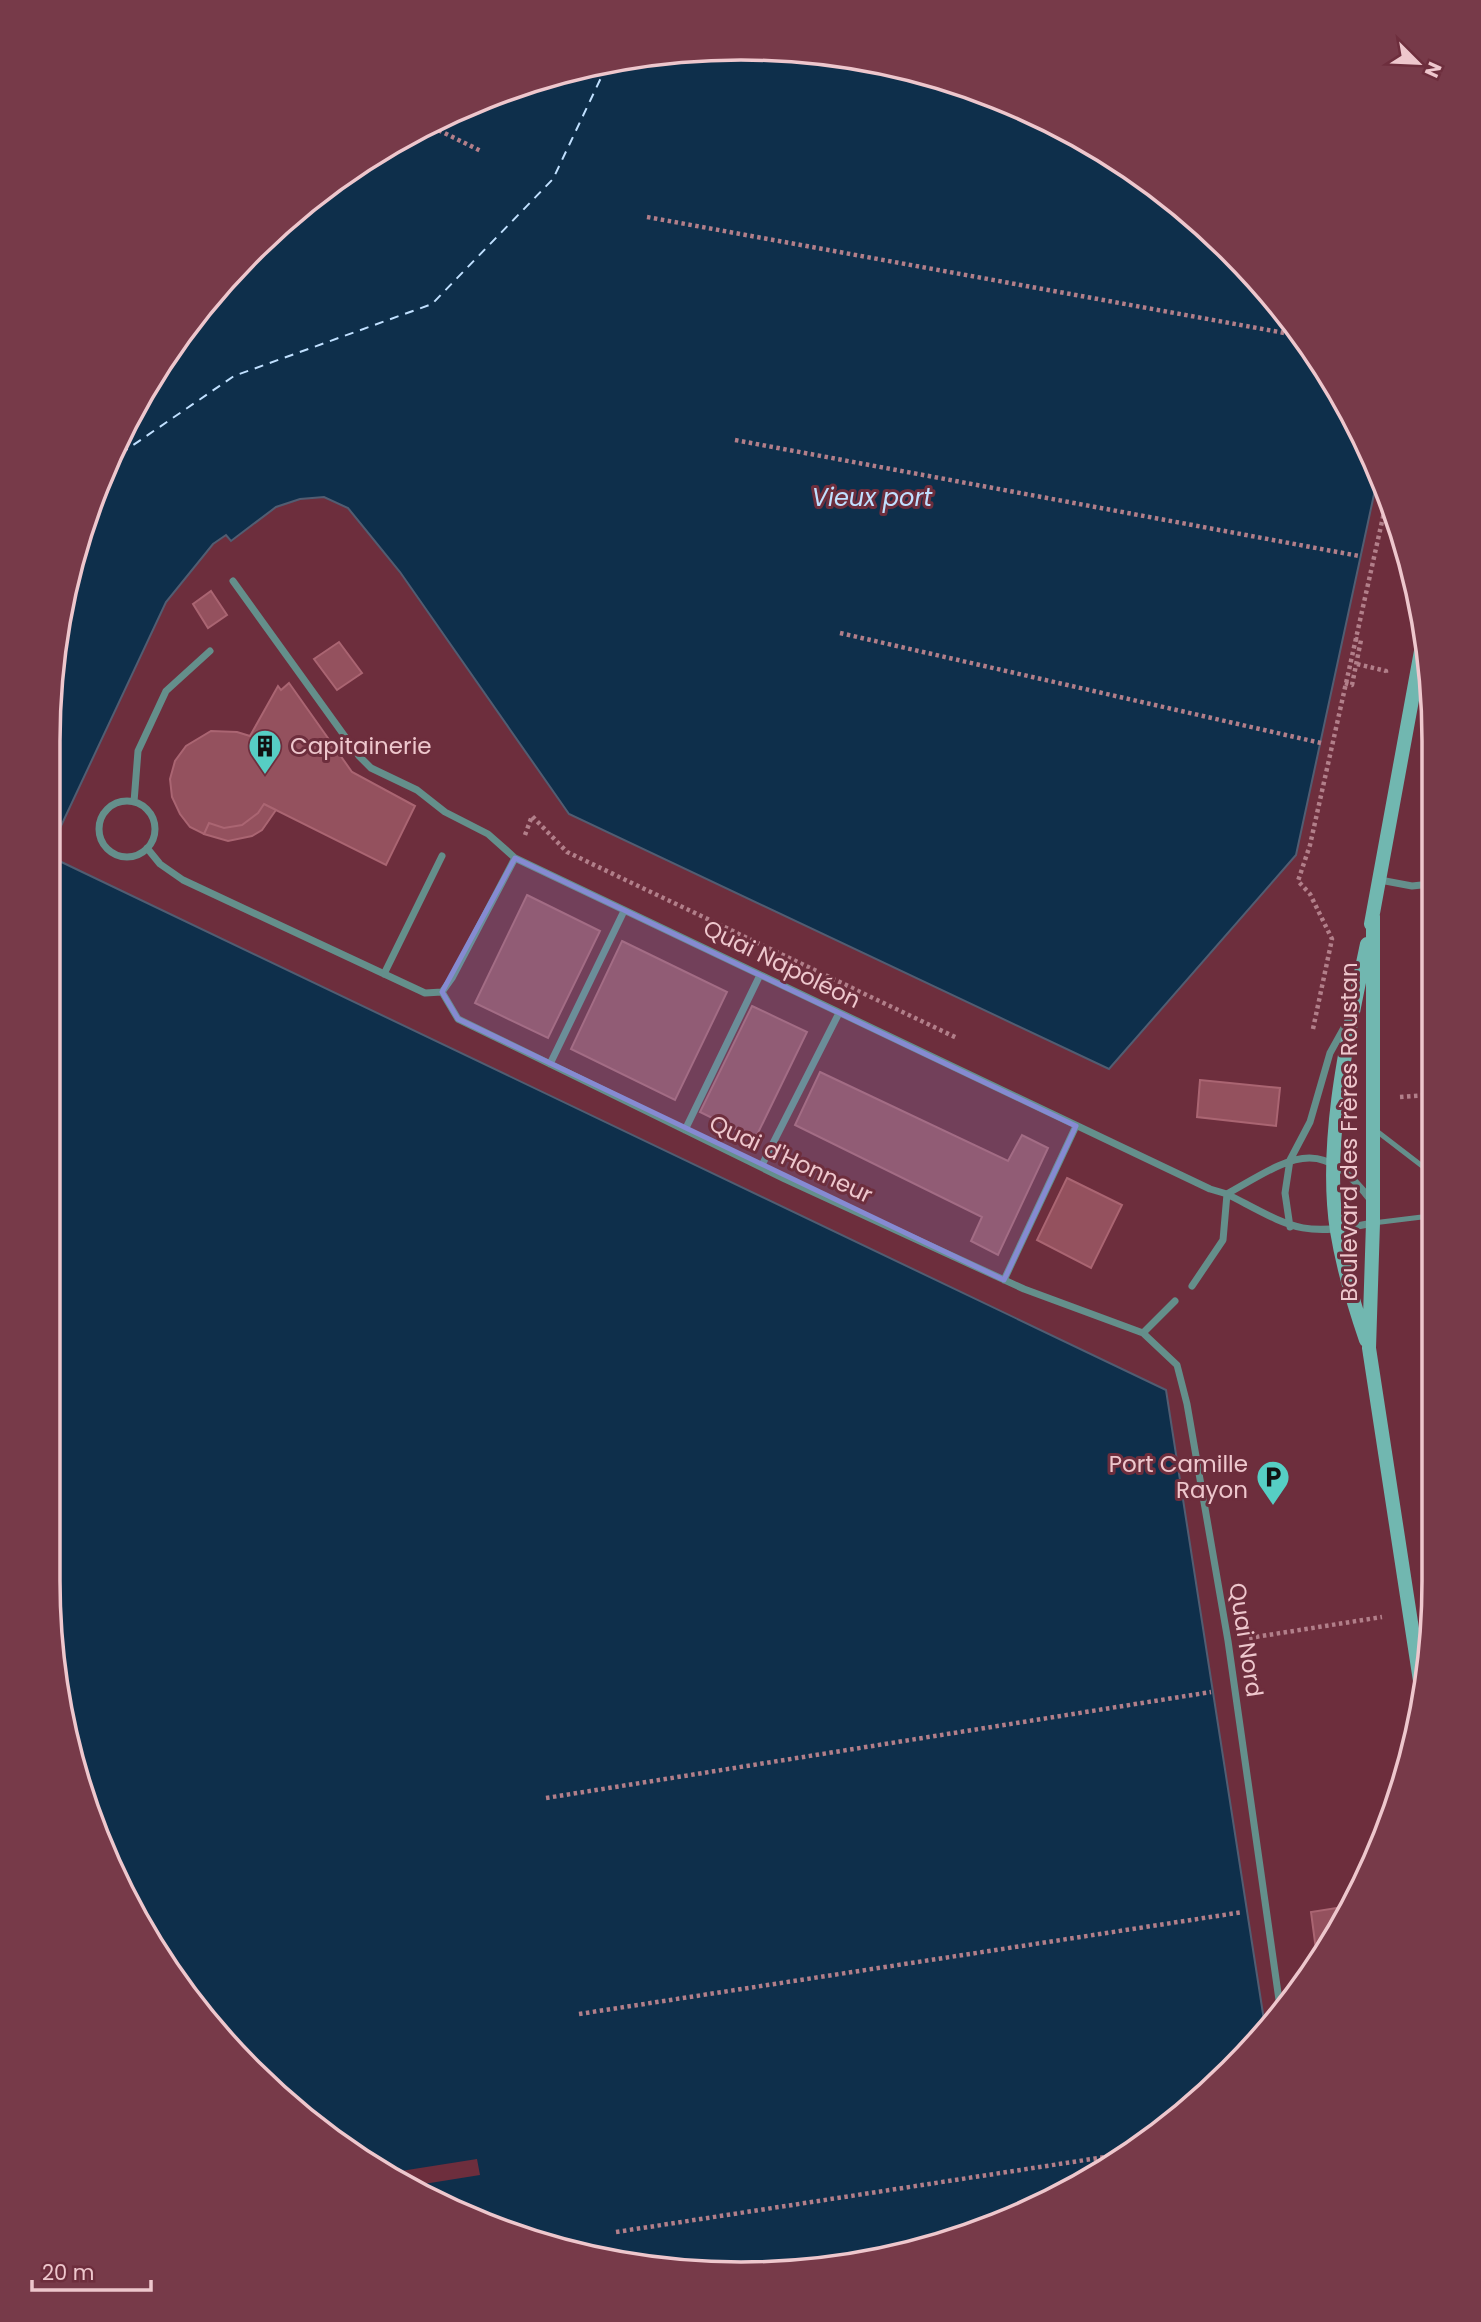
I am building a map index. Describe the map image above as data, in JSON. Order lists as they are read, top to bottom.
{
  "streets": {
    "main road": ["Boulevard des Frères Roustan"],
    "street": ["Quai Napoléon", "Quai d'Honneur", "Quai Nord"]
  },
  "crossings": [
    ["Quai d'Honneur", "Quai Nord"]
  ],
  "water": ["Vieux port"],
  "places": {
    "building": ["Capitainerie"],
    "parking": ["Port Camille Rayon"]
  },
  "scale_bar": "20 m",
  "north": "bottom right"
}
